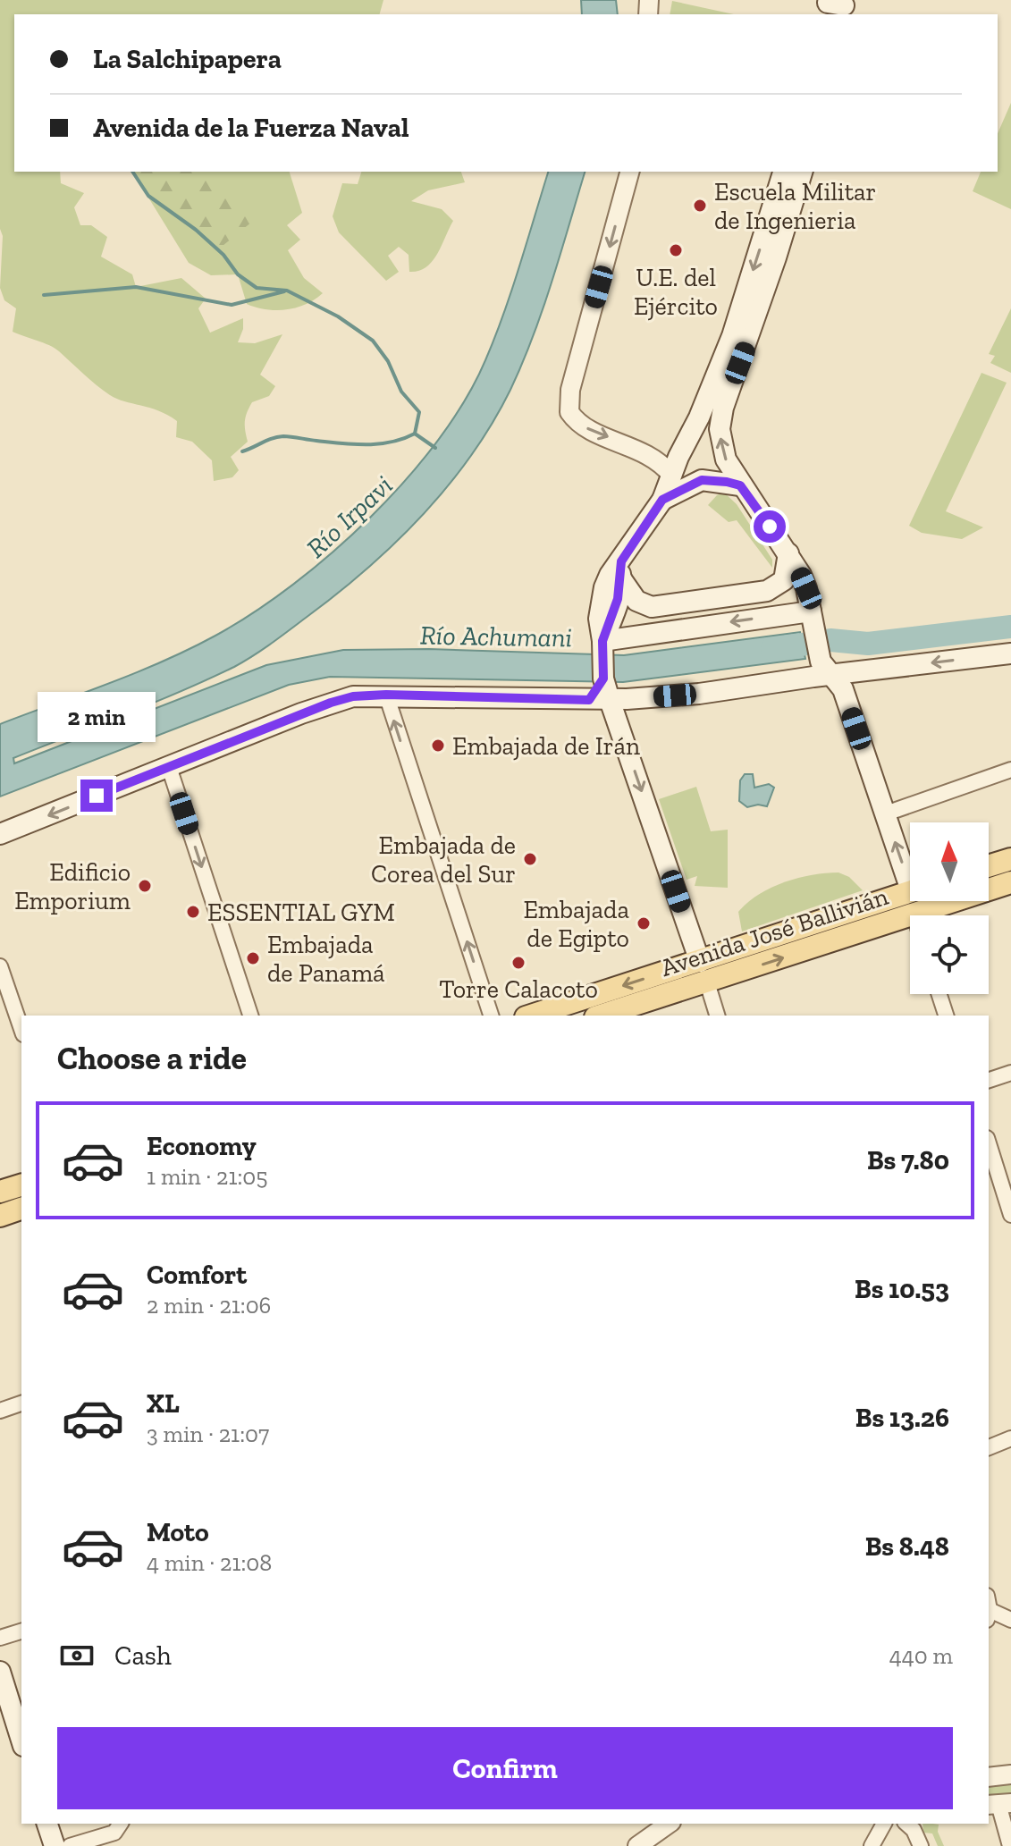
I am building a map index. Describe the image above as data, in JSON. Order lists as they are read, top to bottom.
{
  "streets": {
    "main road": ["Avenida José Ballivián"]
  },
  "water": ["Río Irpavi", "Río Achumani"],
  "places": [
    "Escuela Militar de Ingenieria",
    "U.E. del Ejército",
    "Embajada de Irán",
    "Embajada de Corea del Sur",
    "Edificio Emporium",
    "ESSENTIAL GYM",
    "Embajada de Egipto",
    "Embajada de Panamá",
    "Torre Calacoto"
  ],
  "north": "top",
  "page": {
    "banner": ["La Salchipapera", "Avenida de la Fuerza Naval"],
    "bubble": "2 min",
    "heading": "Choose a ride",
    "list": [
      {
        "name": "Economy",
        "note": "1 min · 21:05",
        "value": "Bs 7.80"
      },
      {
        "name": "Comfort",
        "note": "2 min · 21:06",
        "value": "Bs 10.53"
      },
      {
        "name": "XL",
        "note": "3 min · 21:07",
        "value": "Bs 13.26"
      },
      {
        "name": "Moto",
        "note": "4 min · 21:08",
        "value": "Bs 8.48"
      }
    ],
    "pay": ["Cash", "440 m"],
    "buttons": "Confirm"
  }
}
